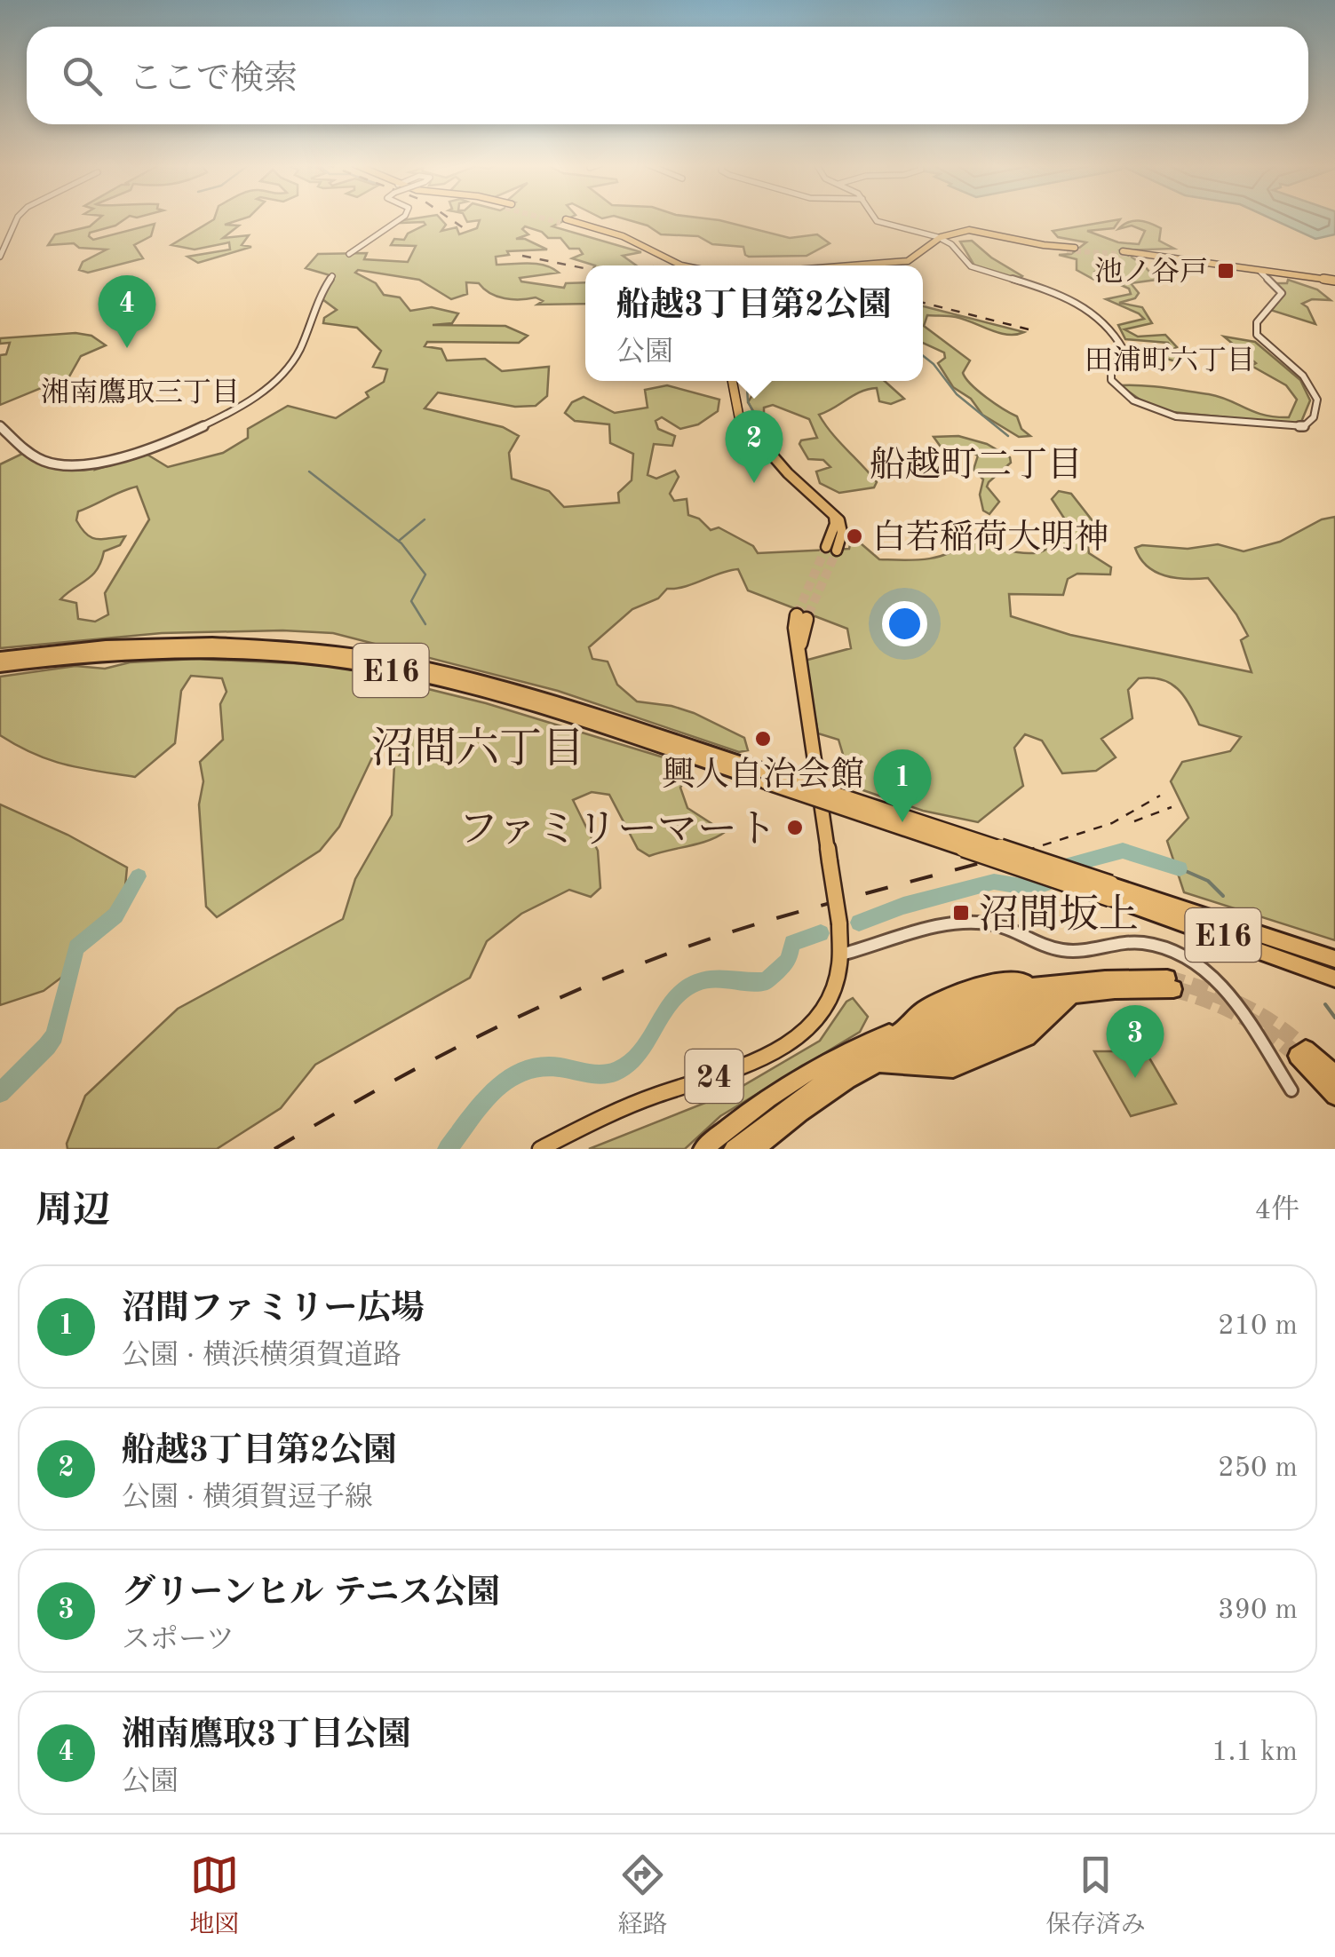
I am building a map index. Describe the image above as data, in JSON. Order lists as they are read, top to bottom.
{
  "streets": {
    "highway": ["E16"],
    "main road": ["24"]
  },
  "districts": [
    "田浦町六丁目",
    "湘南鷹取三丁目",
    "船越町二丁目",
    "沼間六丁目"
  ],
  "places": {
    "transit": ["池ノ谷戸", "沼間坂上"],
    "other": ["白若稲荷大明神", "興人自治会館", "ファミリーマート"]
  },
  "page": {
    "search": "ここで検索",
    "popup": ["船越3丁目第2公園", "公園"],
    "pins": [
      "4",
      "2",
      "1",
      "3"
    ],
    "heading": ["周辺", "4件"],
    "list": [
      {
        "mark": "1",
        "name": "沼間ファミリー広場",
        "note": "公園 · 横浜横須賀道路",
        "value": "210 m"
      },
      {
        "mark": "2",
        "name": "船越3丁目第2公園",
        "note": "公園 · 横須賀逗子線",
        "value": "250 m"
      },
      {
        "mark": "3",
        "name": "グリーンヒル テニス公園",
        "note": "スポーツ",
        "value": "390 m"
      },
      {
        "mark": "4",
        "name": "湘南鷹取3丁目公園",
        "note": "公園",
        "value": "1.1 km"
      }
    ],
    "nav": ["地図", "経路", "保存済み"]
  }
}
